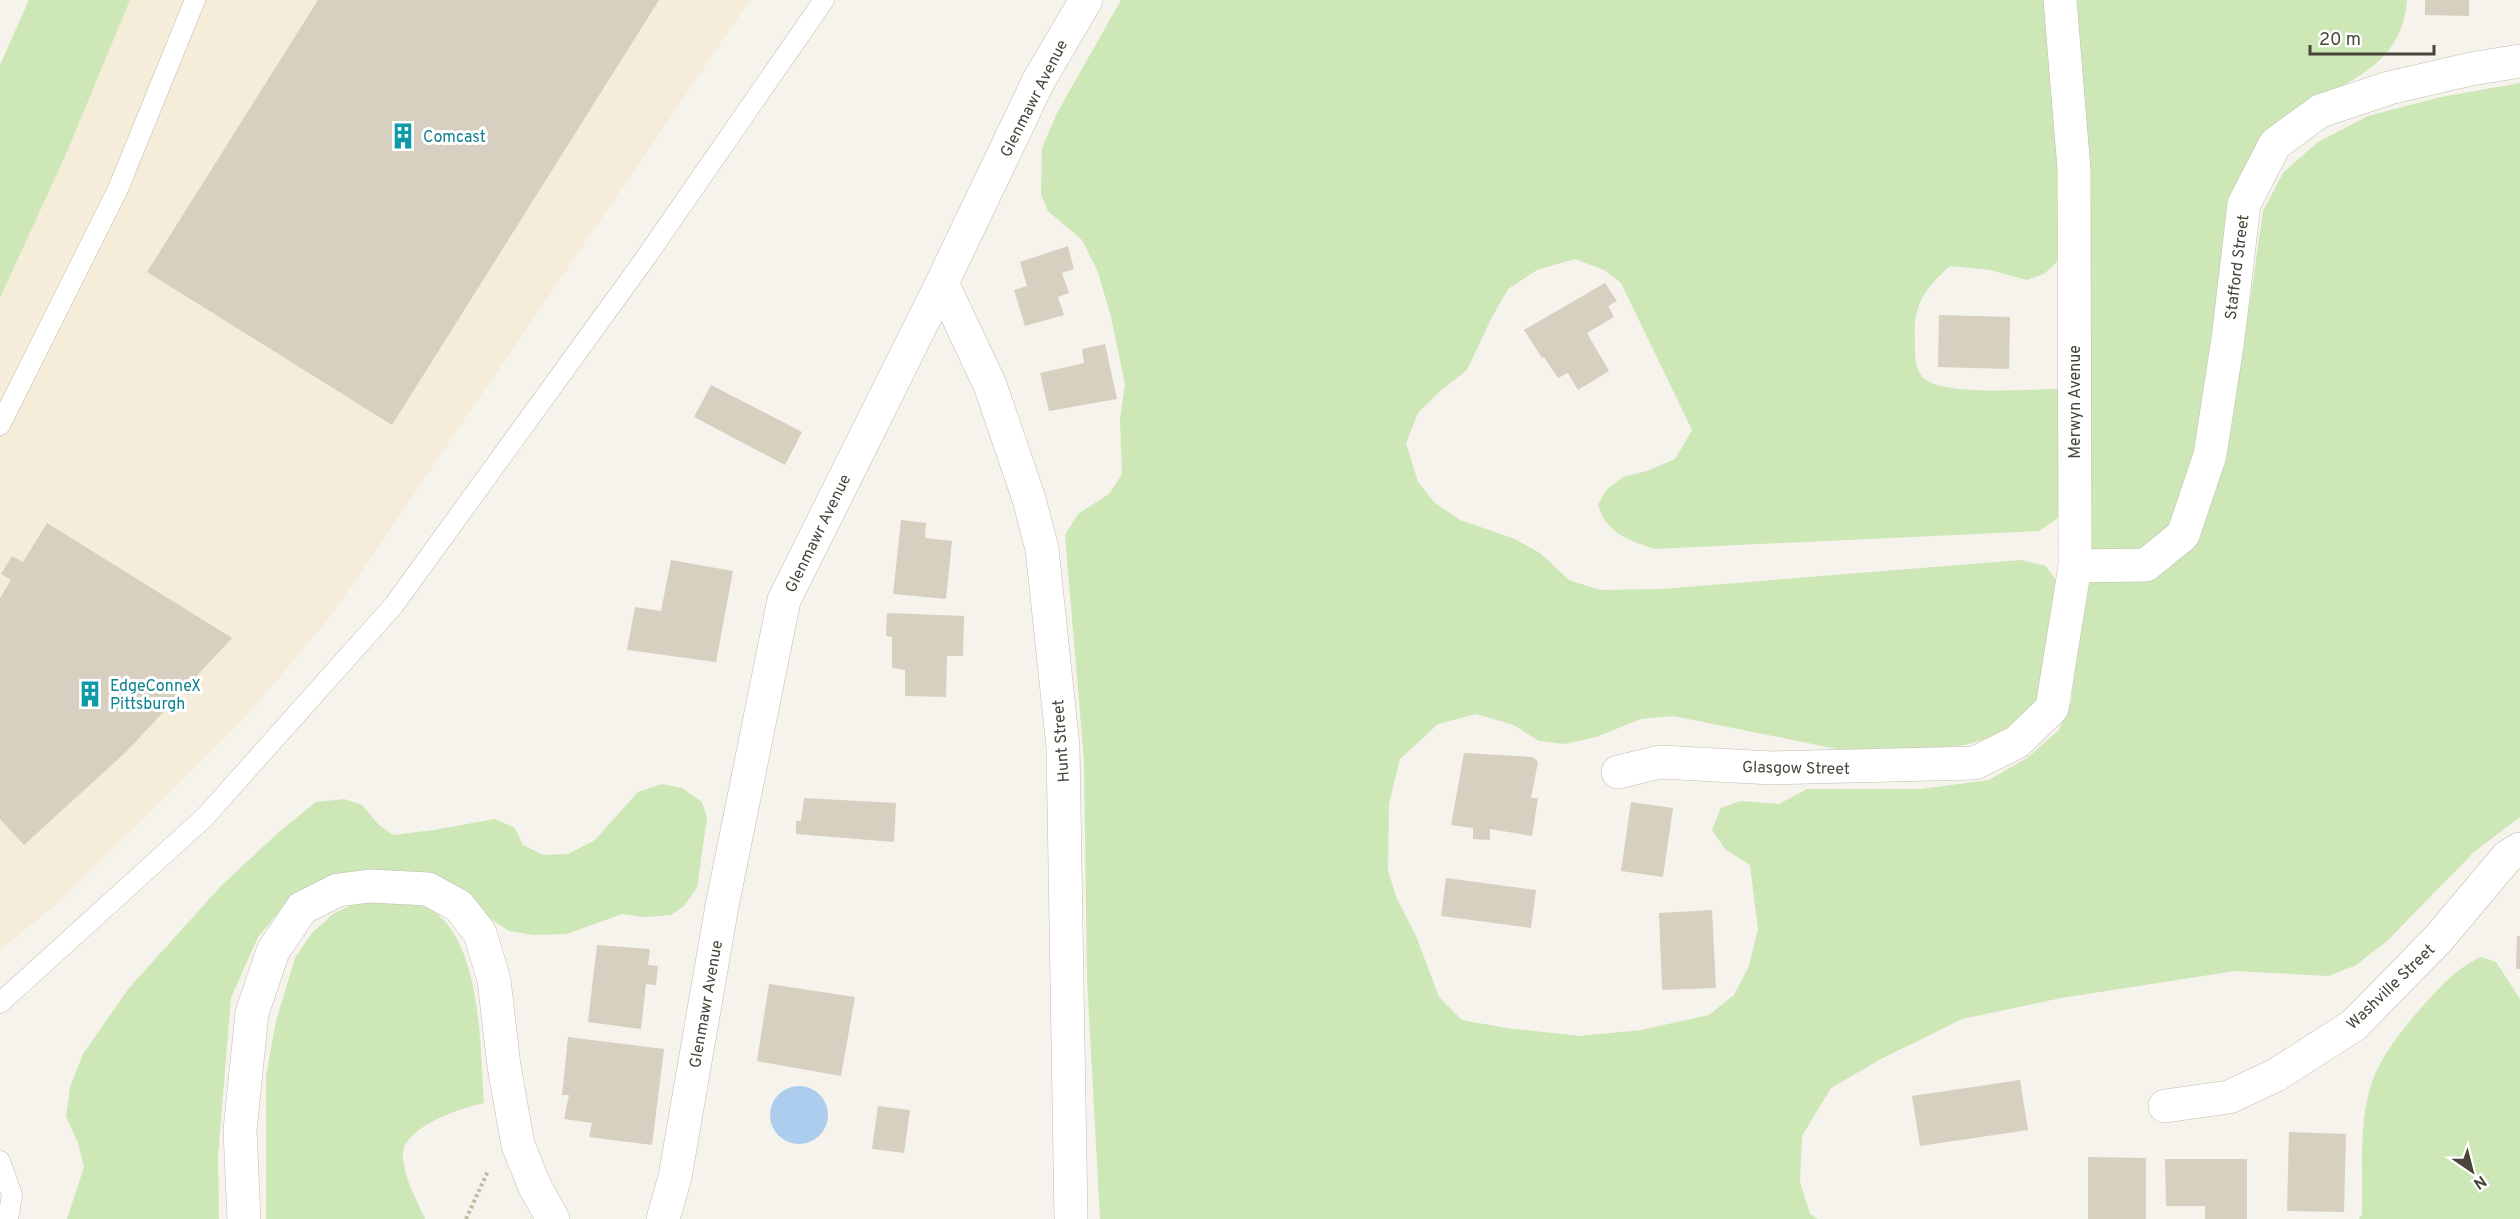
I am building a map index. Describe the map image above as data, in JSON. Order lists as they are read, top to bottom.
{
  "streets": {
    "street": [
      "Glenmawr Avenue",
      "Stafford Street",
      "Merwyn Avenue",
      "Hunt Street",
      "Glasgow Street",
      "Washville Street"
    ]
  },
  "crossings": [
    ["Glenmawr Avenue", "Hunt Street"],
    ["Stafford Street", "Merwyn Avenue"],
    ["Merwyn Avenue", "Glasgow Street"]
  ],
  "places": {
    "building": ["Comcast", "EdgeConneX Pittsburgh"]
  },
  "scale_bar": "20 m",
  "north": "bottom right"
}
